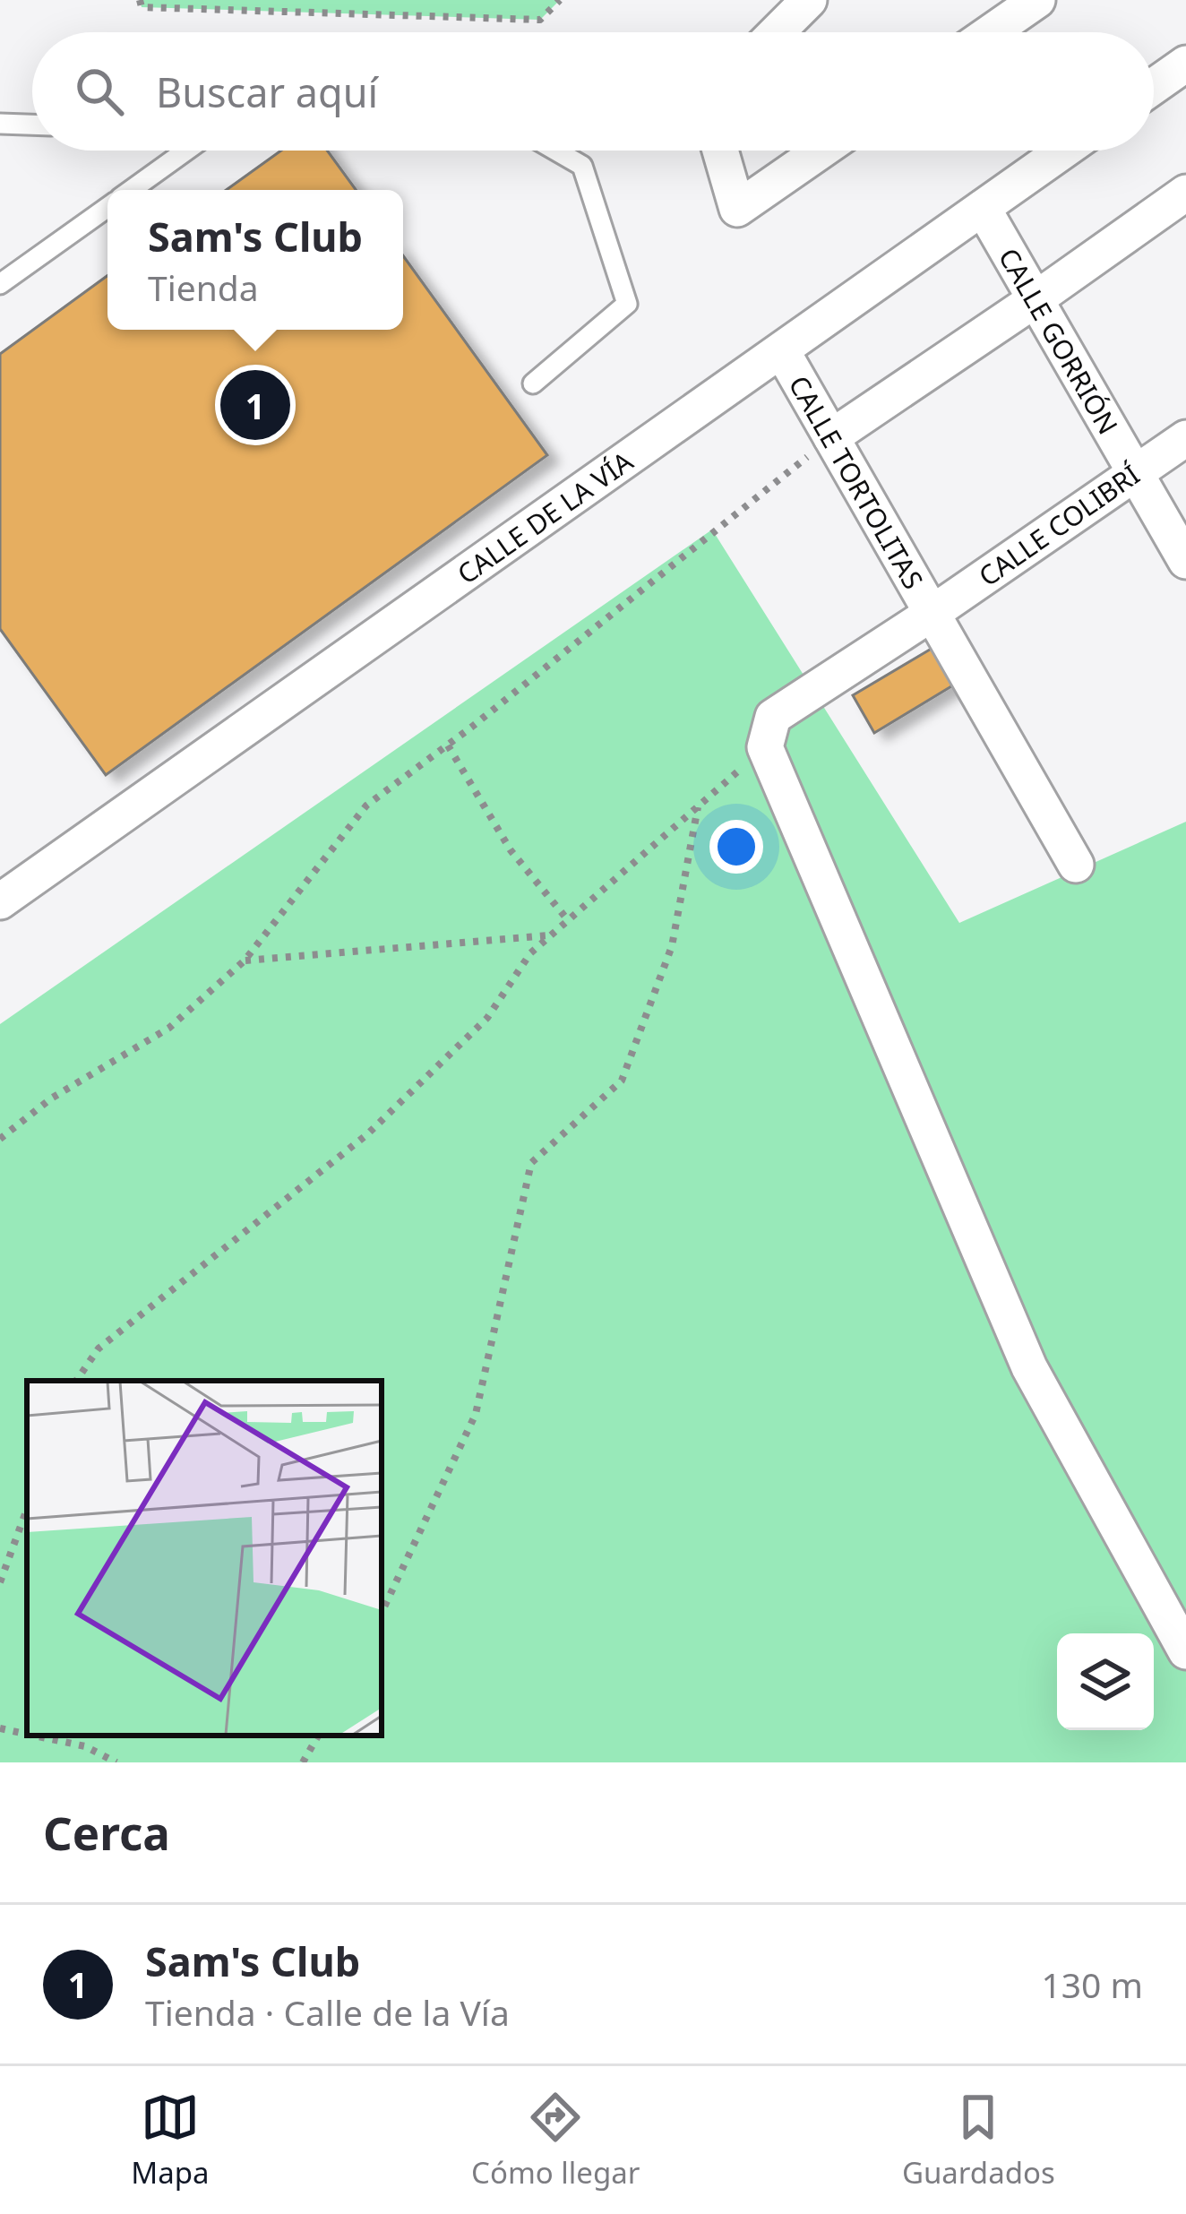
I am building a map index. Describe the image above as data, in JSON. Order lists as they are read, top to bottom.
{
  "streets": {
    "street": [
      "CALLE GORRIÓN",
      "CALLE TORTOLITAS",
      "CALLE DE LA VÍA",
      "CALLE COLIBRÍ"
    ]
  },
  "crossings": [
    ["CALLE GORRIÓN", "CALLE DE LA VÍA"],
    ["CALLE GORRIÓN", "CALLE COLIBRÍ"],
    ["CALLE TORTOLITAS", "CALLE DE LA VÍA"],
    ["CALLE TORTOLITAS", "CALLE COLIBRÍ"]
  ],
  "page": {
    "search": "Buscar aquí",
    "popup": ["Sam's Club", "Tienda"],
    "pins": "1",
    "heading": "Cerca",
    "list": [
      {
        "mark": "1",
        "name": "Sam's Club",
        "note": "Tienda · Calle de la Vía",
        "value": "130 m"
      }
    ],
    "nav": ["Mapa", "Cómo llegar", "Guardados"]
  }
}
